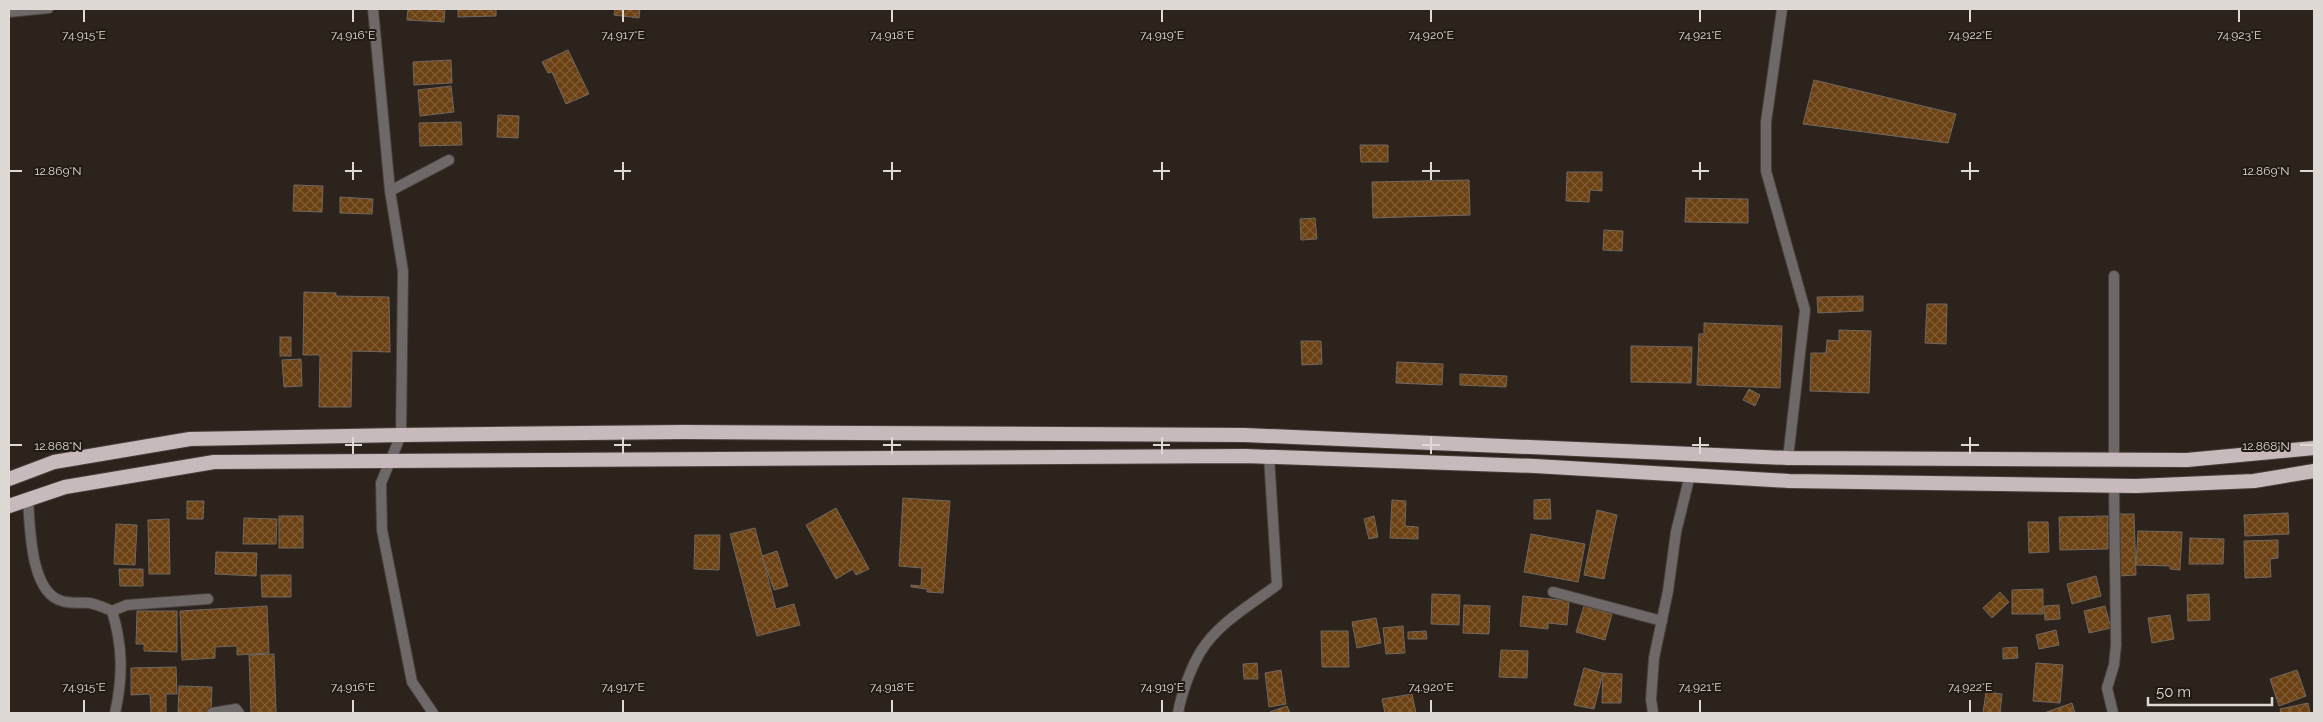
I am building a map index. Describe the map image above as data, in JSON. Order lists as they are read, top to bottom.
{
  "scale_bar": "50 m",
  "coordinates": [
    "74.915°E",
    "74.916°E",
    "74.917°E",
    "74.918°E",
    "74.919°E",
    "74.920°E",
    "74.921°E",
    "74.922°E",
    "74.923°E",
    "12.869°N",
    "12.868°N"
  ]
}
